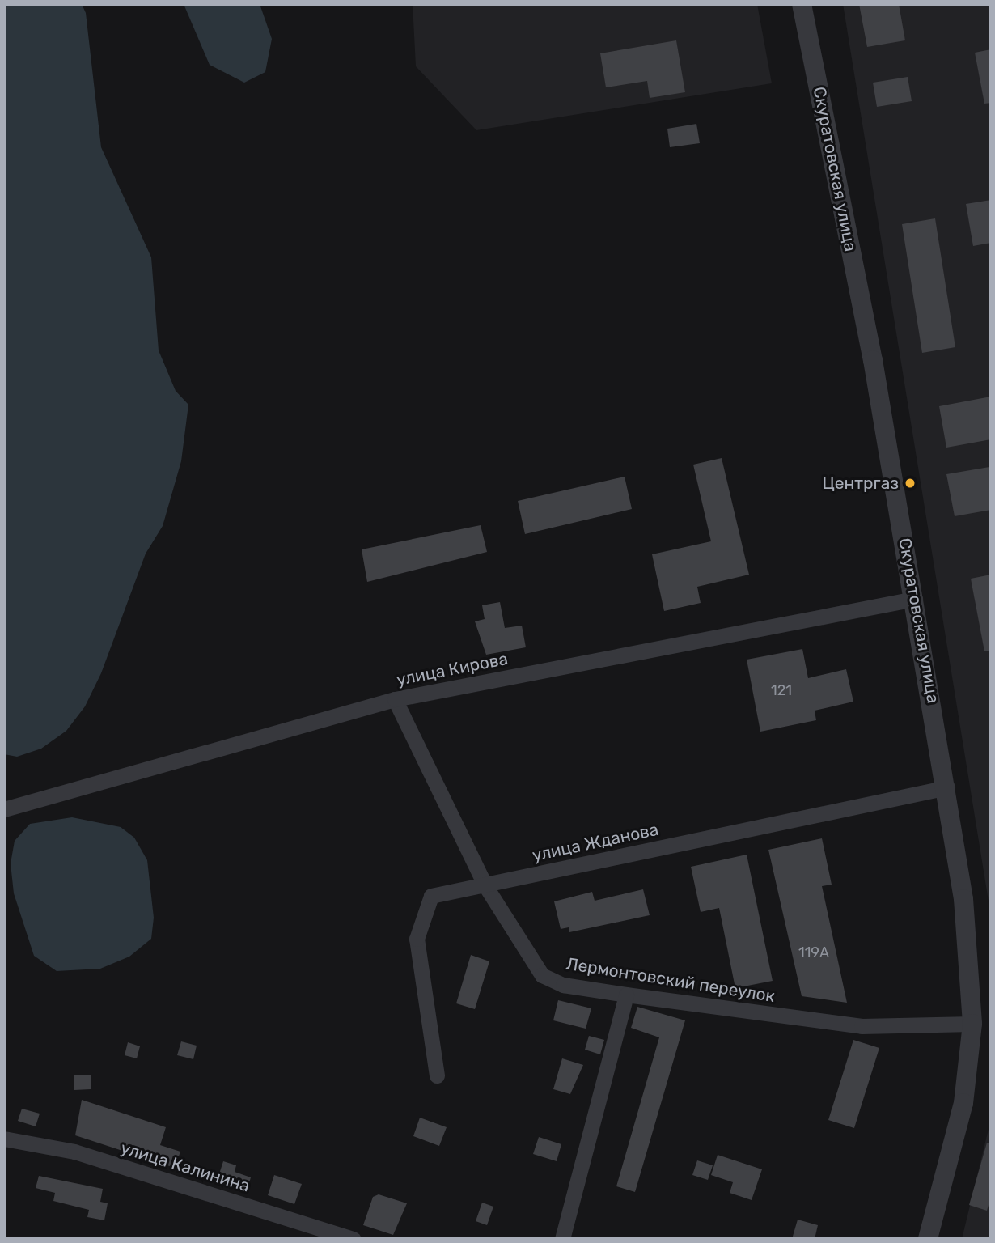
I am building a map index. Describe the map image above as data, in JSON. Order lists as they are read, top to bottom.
{
  "streets": {
    "street": [
      "Скуратовская улица",
      "улица Кирова",
      "улица Жданова",
      "Лермонтовский переулок",
      "улица Калинина"
    ]
  },
  "crossings": [
    ["Скуратовская улица", "улица Кирова"],
    ["Скуратовская улица", "улица Жданова"],
    ["Скуратовская улица", "Лермонтовский переулок"],
    ["улица Кирова", "Лермонтовский переулок"],
    ["улица Жданова", "Лермонтовский переулок"]
  ],
  "places": ["Центргаз"],
  "house_numbers": ["121", "119А"]
}
